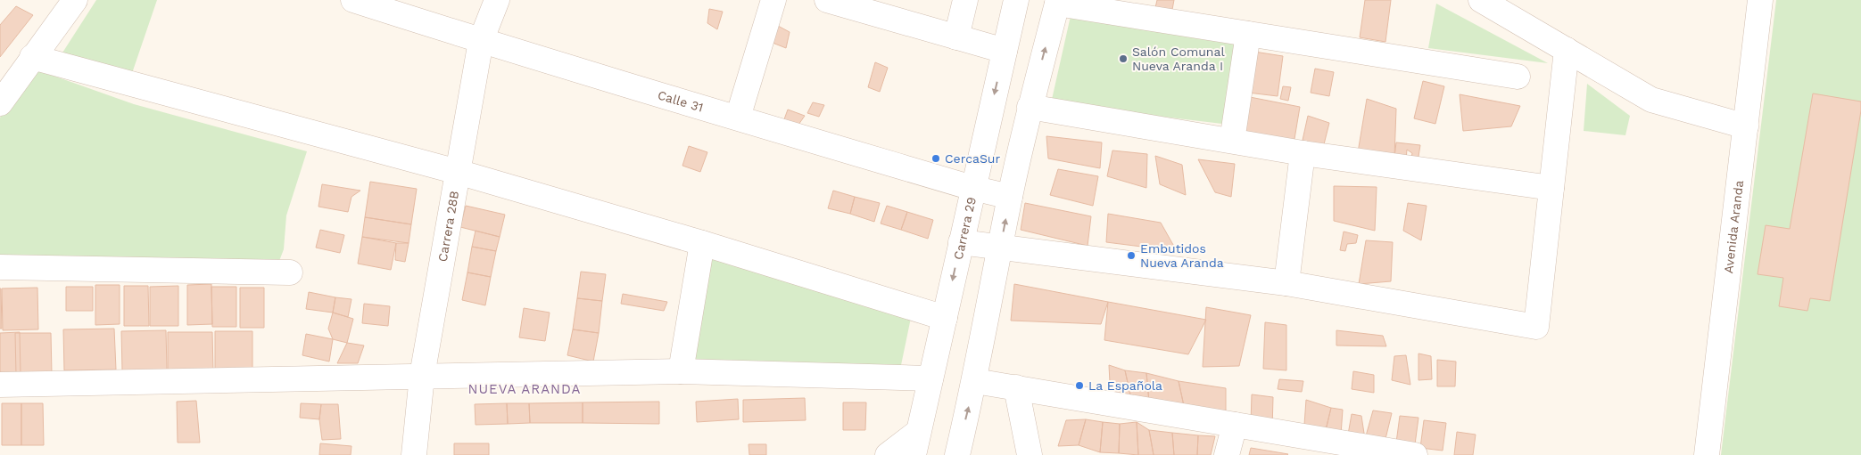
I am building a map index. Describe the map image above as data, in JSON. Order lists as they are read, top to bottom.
{
  "streets": {
    "street": [
      "Calle 31",
      "Carrera 28B",
      "Carrera 29",
      "Avenida Aranda"
    ]
  },
  "crossings": [
    ["Calle 31", "Carrera 28B"],
    ["Calle 31", "Carrera 29"]
  ],
  "districts": ["NUEVA ARANDA"],
  "places": [
    "Salón Comunal Nueva Aranda I",
    "CercaSur",
    "Embutidos Nueva Aranda",
    "La Española"
  ]
}
